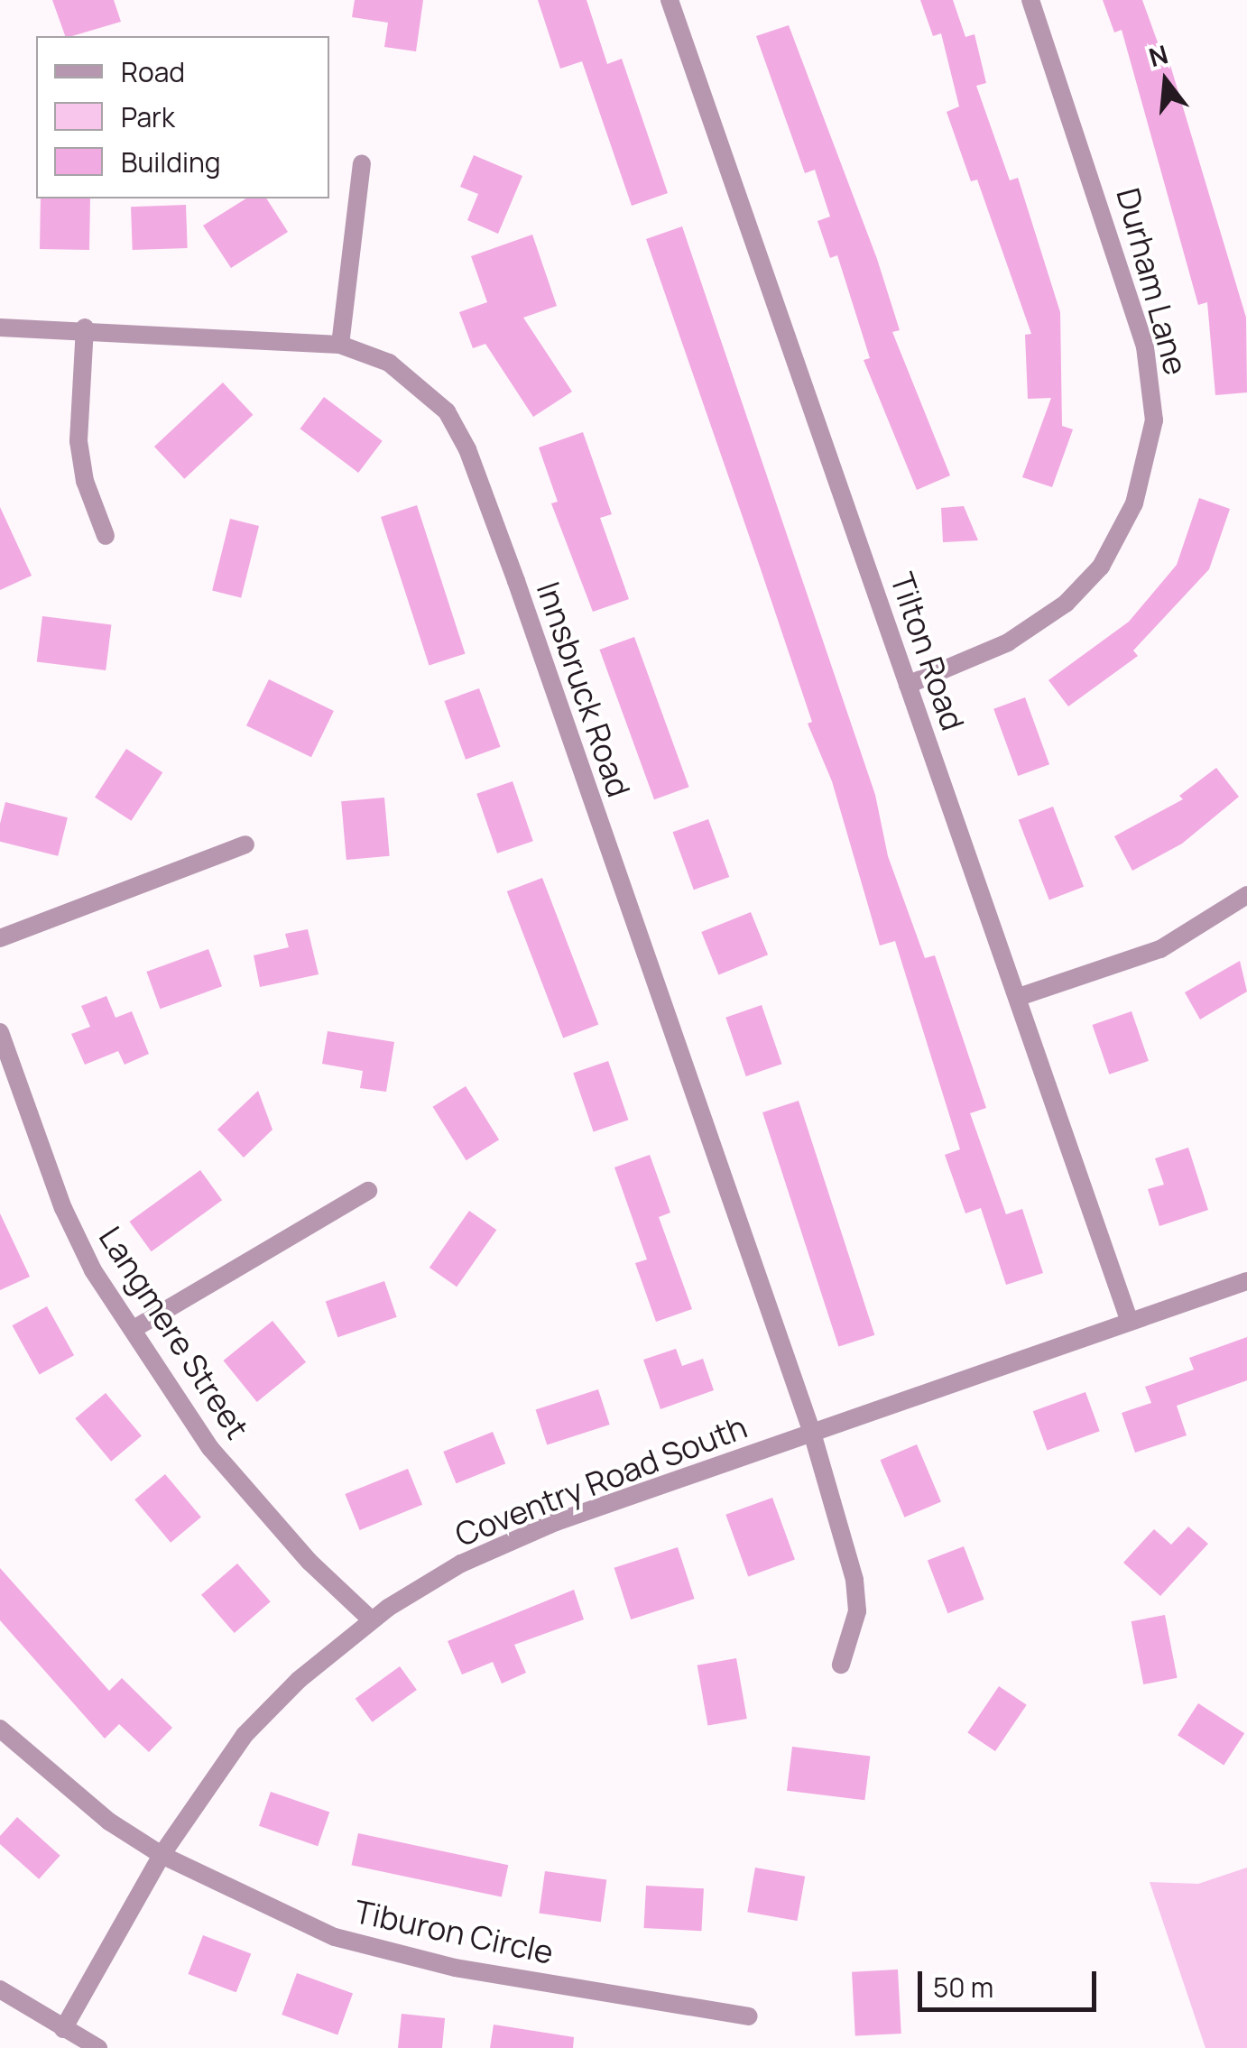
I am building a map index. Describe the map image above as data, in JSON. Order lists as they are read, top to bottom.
{
  "streets": {
    "street": [
      "Durham Lane",
      "Tilton Road",
      "Innsbruck Road",
      "Langmere Street",
      "Coventry Road South",
      "Tiburon Circle"
    ]
  },
  "crossings": [
    ["Durham Lane", "Tilton Road"],
    ["Tilton Road", "Coventry Road South"],
    ["Innsbruck Road", "Coventry Road South"],
    ["Langmere Street", "Coventry Road South"],
    ["Coventry Road South", "Tiburon Circle"]
  ],
  "legend": ["Road", "Park", "Building"],
  "scale_bar": "50 m",
  "north": "top"
}
